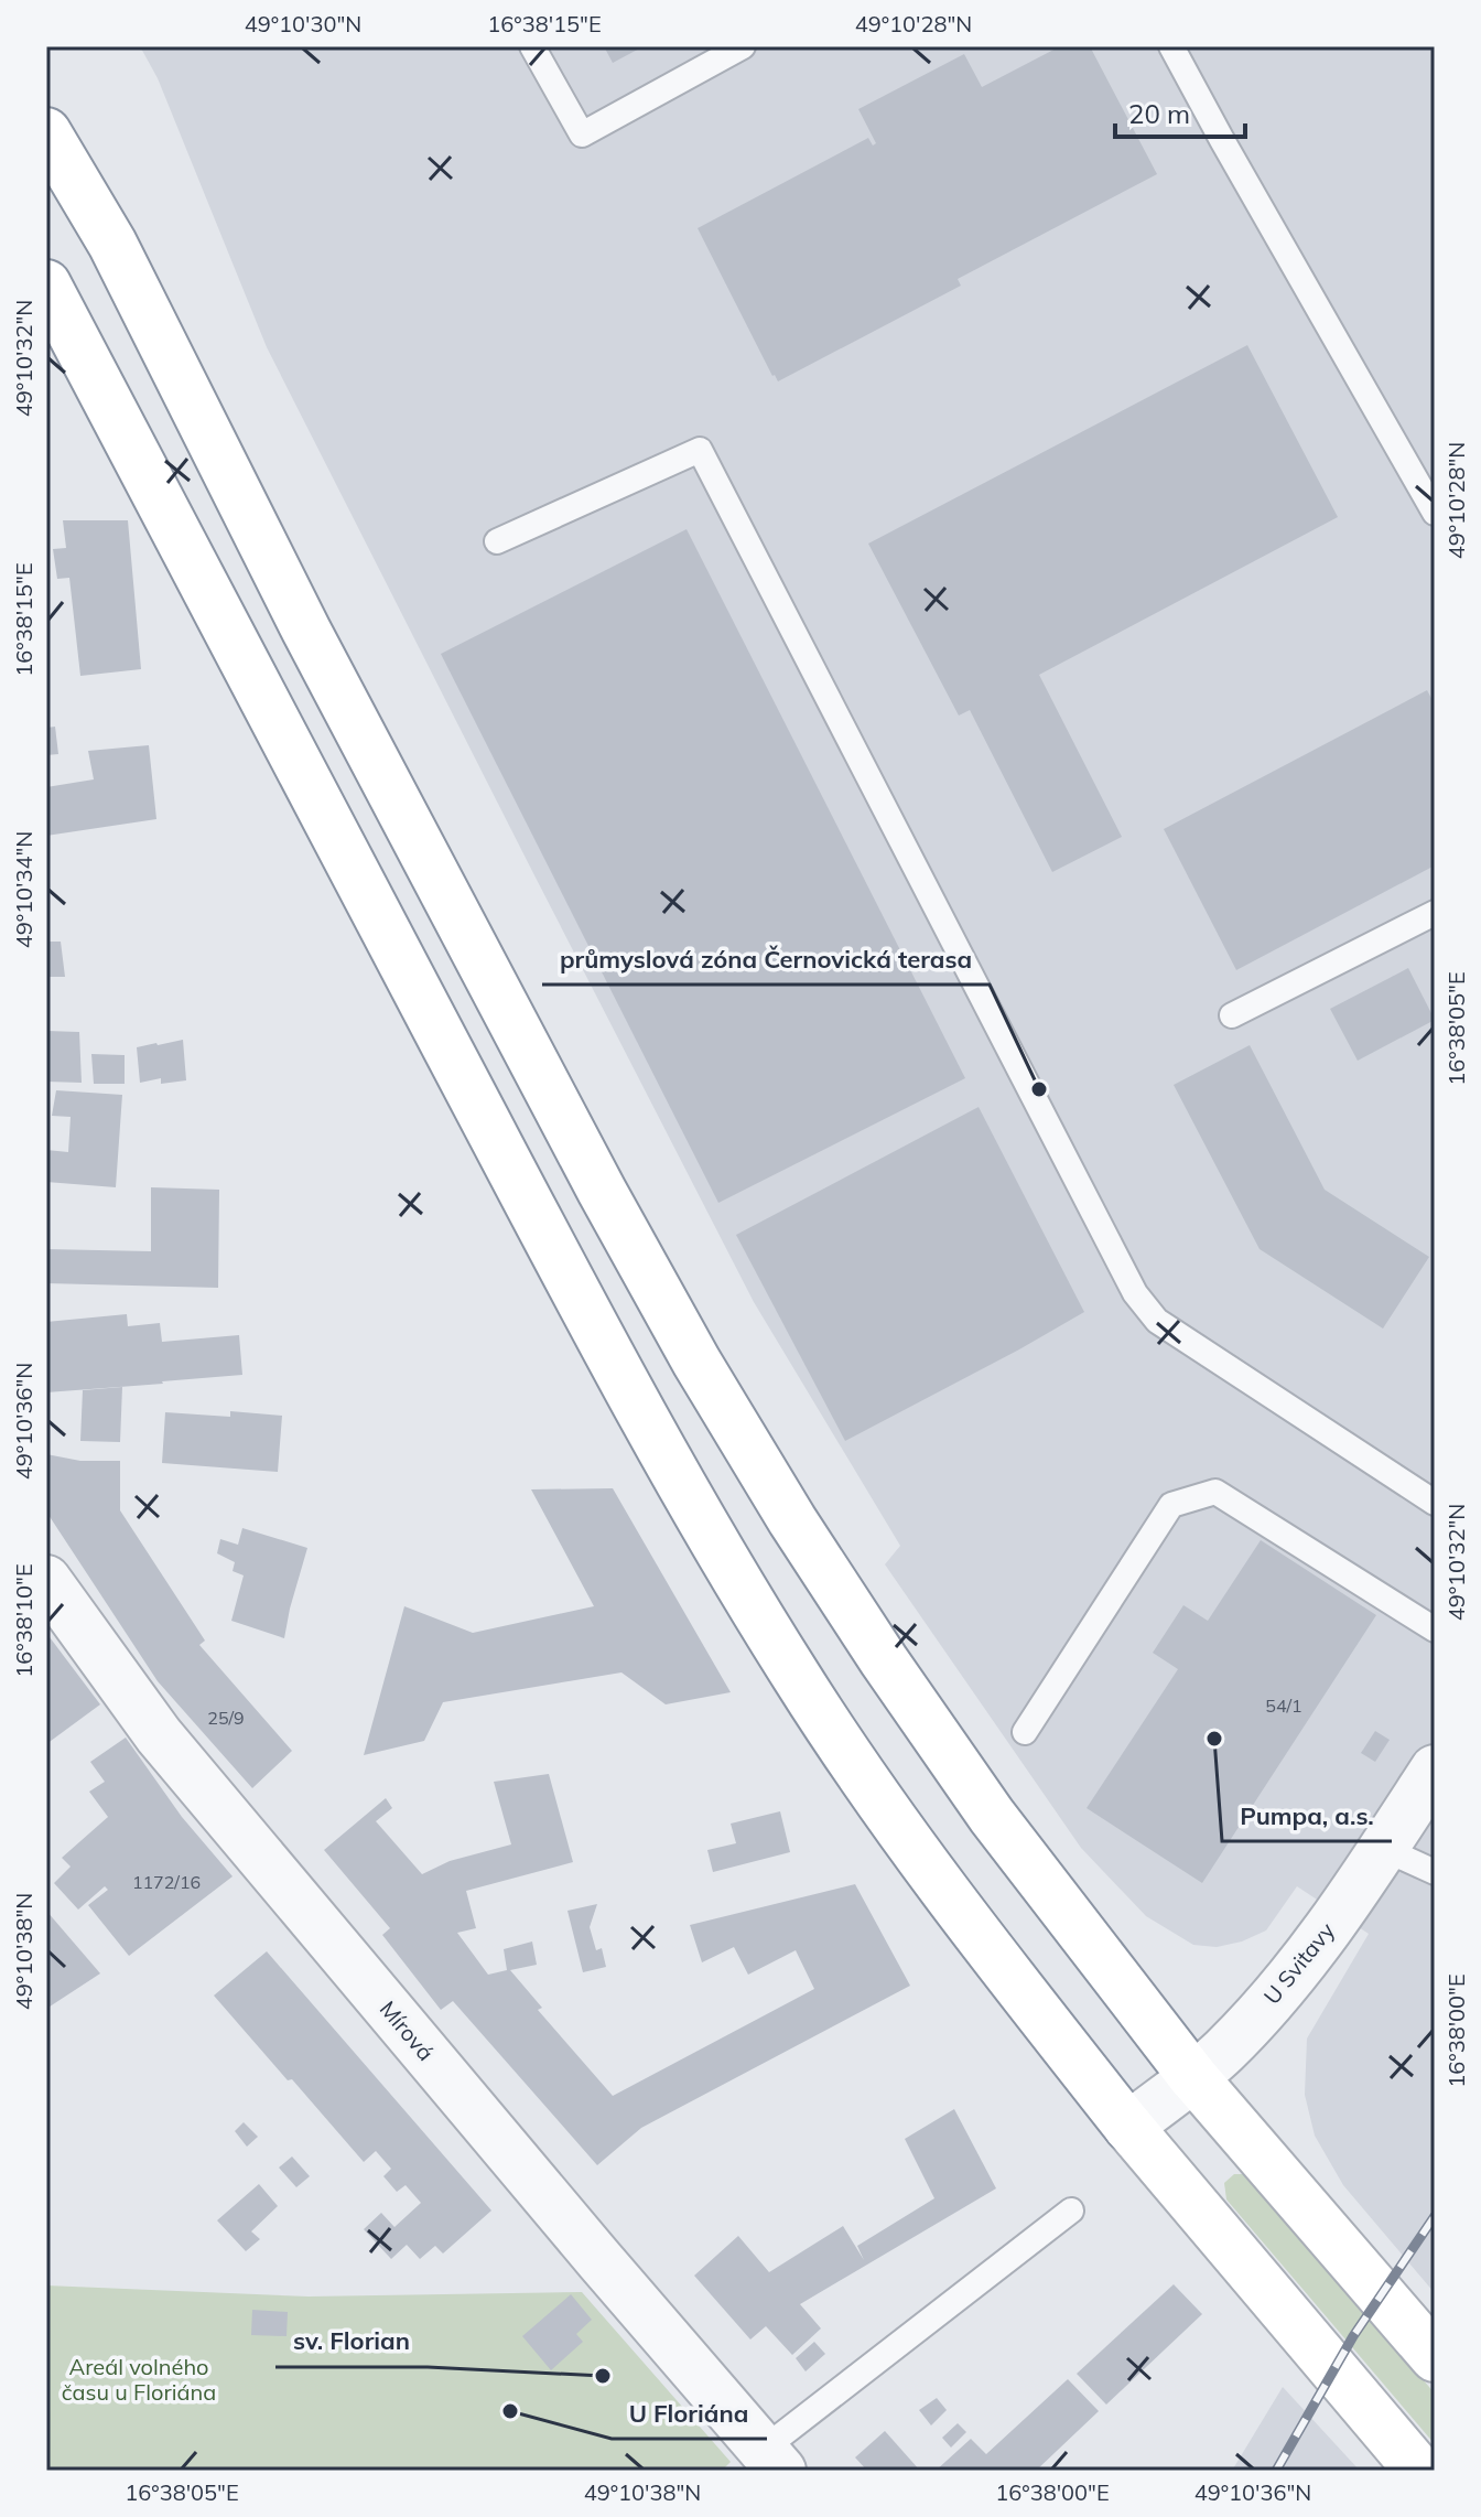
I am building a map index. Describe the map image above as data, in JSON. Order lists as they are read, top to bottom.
{
  "streets": {
    "street": ["U Svitavy", "Mírová"]
  },
  "parks": ["Areál volného času u Floriána"],
  "places": [
    "průmyslová zóna Černovická terasa",
    "Pumpa, a.s.",
    "sv. Florian",
    "U Floriána"
  ],
  "house_numbers": ["54/1", "25/9", "1172/16"],
  "scale_bar": "20 m",
  "coordinates": [
    "49°10'30\"N",
    "16°38'15\"E",
    "49°10'28\"N",
    "49°10'32\"N",
    "49°10'34\"N",
    "16°38'05\"E",
    "49°10'36\"N",
    "16°38'10\"E",
    "49°10'38\"N",
    "16°38'00\"E"
  ]
}
